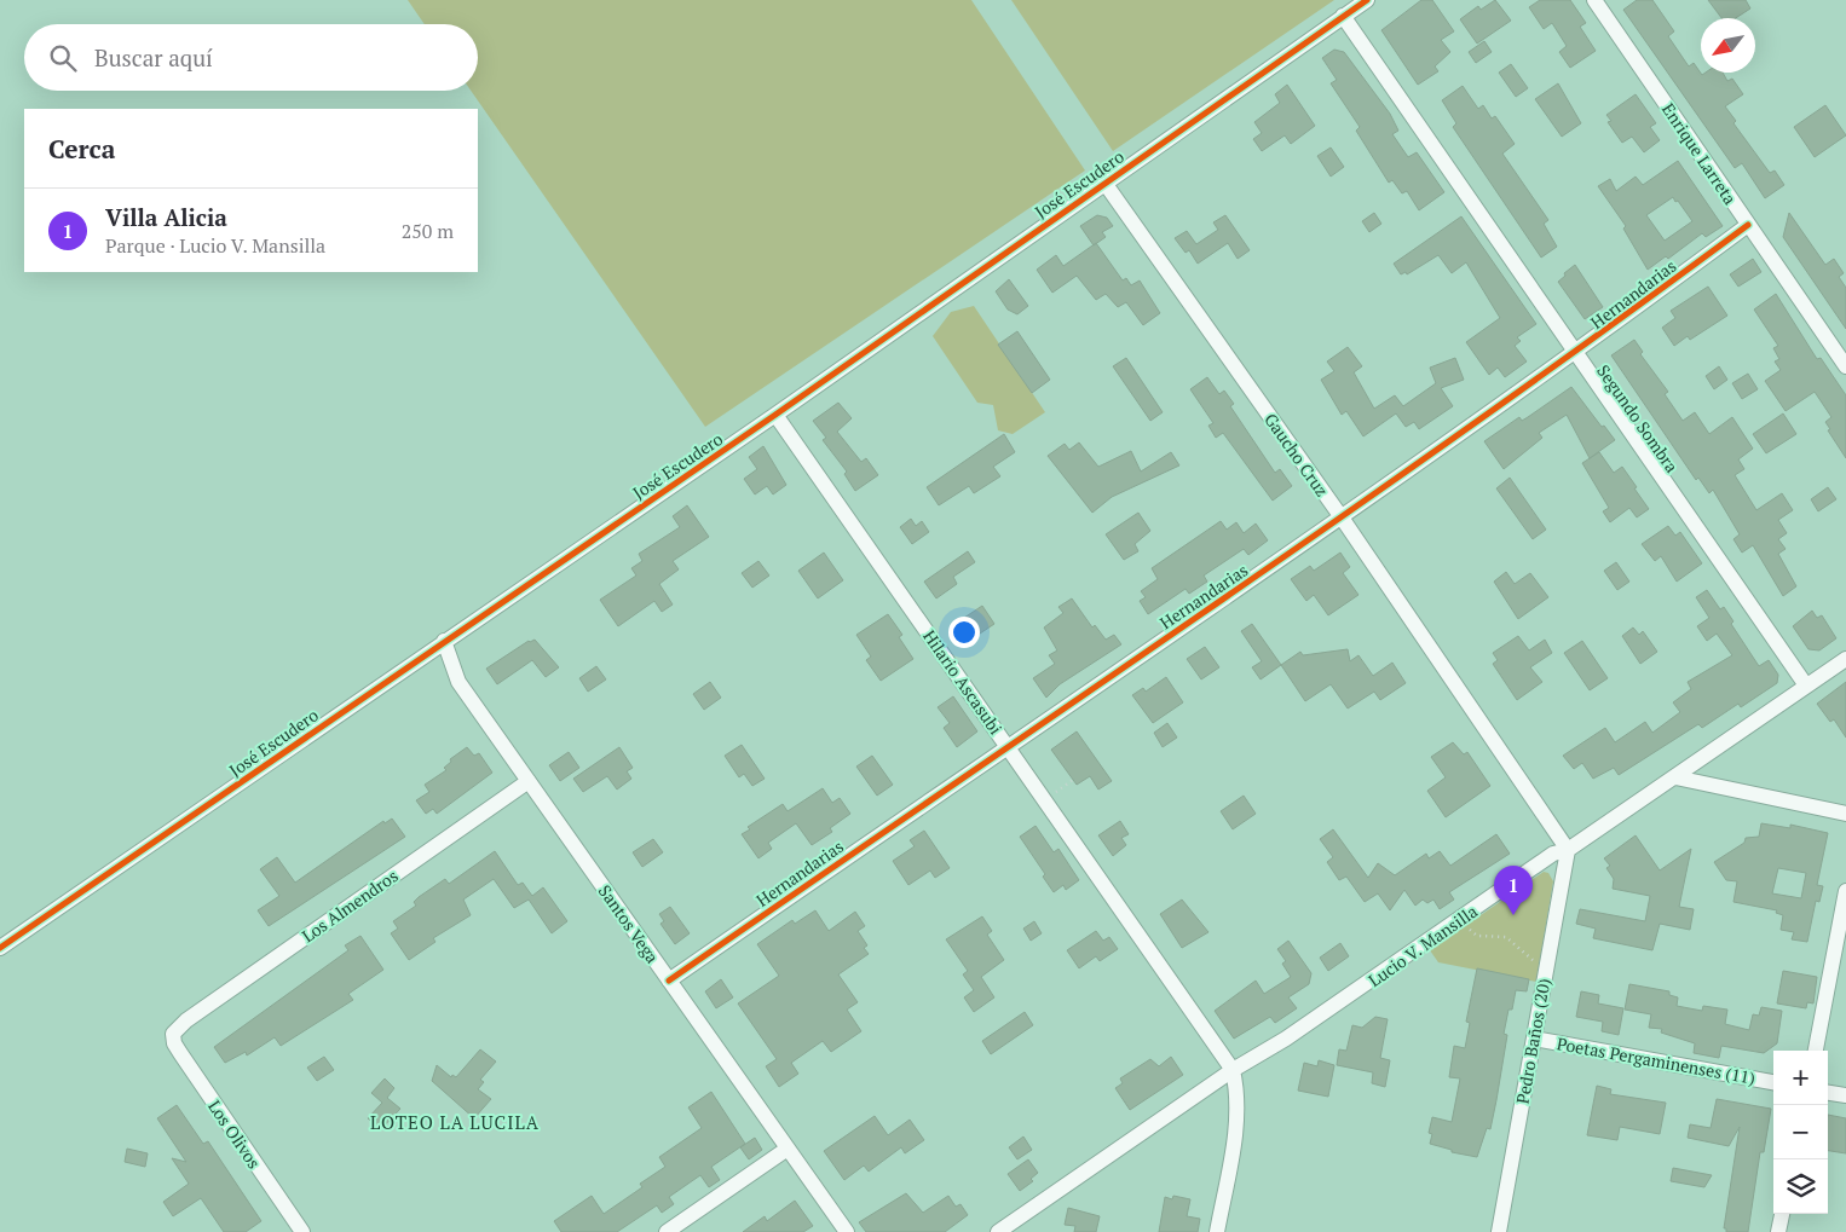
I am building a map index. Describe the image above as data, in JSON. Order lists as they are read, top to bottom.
{
  "streets": {
    "street": [
      "Enrique Larreta",
      "José Escudero",
      "Hernandarias",
      "Segundo Sombra",
      "Gaucho Cruz",
      "Hilario Ascasubi",
      "Los Almendros",
      "Santos Vega",
      "Lucio V. Mansilla",
      "Pedro Baños (20)",
      "Poetas Pergaminenses (11)",
      "Los Olivos"
    ]
  },
  "crossings": [
    ["Enrique Larreta", "Hernandarias"],
    ["José Escudero", "Segundo Sombra"],
    ["José Escudero", "Gaucho Cruz"],
    ["José Escudero", "Hilario Ascasubi"],
    ["José Escudero", "Santos Vega"],
    ["Hernandarias", "Segundo Sombra"],
    ["Hernandarias", "Gaucho Cruz"],
    ["Hernandarias", "Hilario Ascasubi"],
    ["Hernandarias", "Santos Vega"],
    ["Segundo Sombra", "Lucio V. Mansilla"],
    ["Gaucho Cruz", "Lucio V. Mansilla"],
    ["Gaucho Cruz", "Pedro Baños (20)"],
    ["Hilario Ascasubi", "Lucio V. Mansilla"],
    ["Los Almendros", "Santos Vega"],
    ["Los Almendros", "Los Olivos"],
    ["Lucio V. Mansilla", "Pedro Baños (20)"],
    ["Pedro Baños (20)", "Poetas Pergaminenses (11)"]
  ],
  "districts": ["LOTEO LA LUCILA"],
  "north": "bottom left",
  "page": {
    "search": "Buscar aquí",
    "heading": "Cerca",
    "list": [
      {
        "mark": "1",
        "name": "Villa Alicia",
        "note": "Parque · Lucio V. Mansilla",
        "value": "250 m"
      }
    ],
    "pins": "1",
    "map_buttons": ["+", "−"]
  }
}
